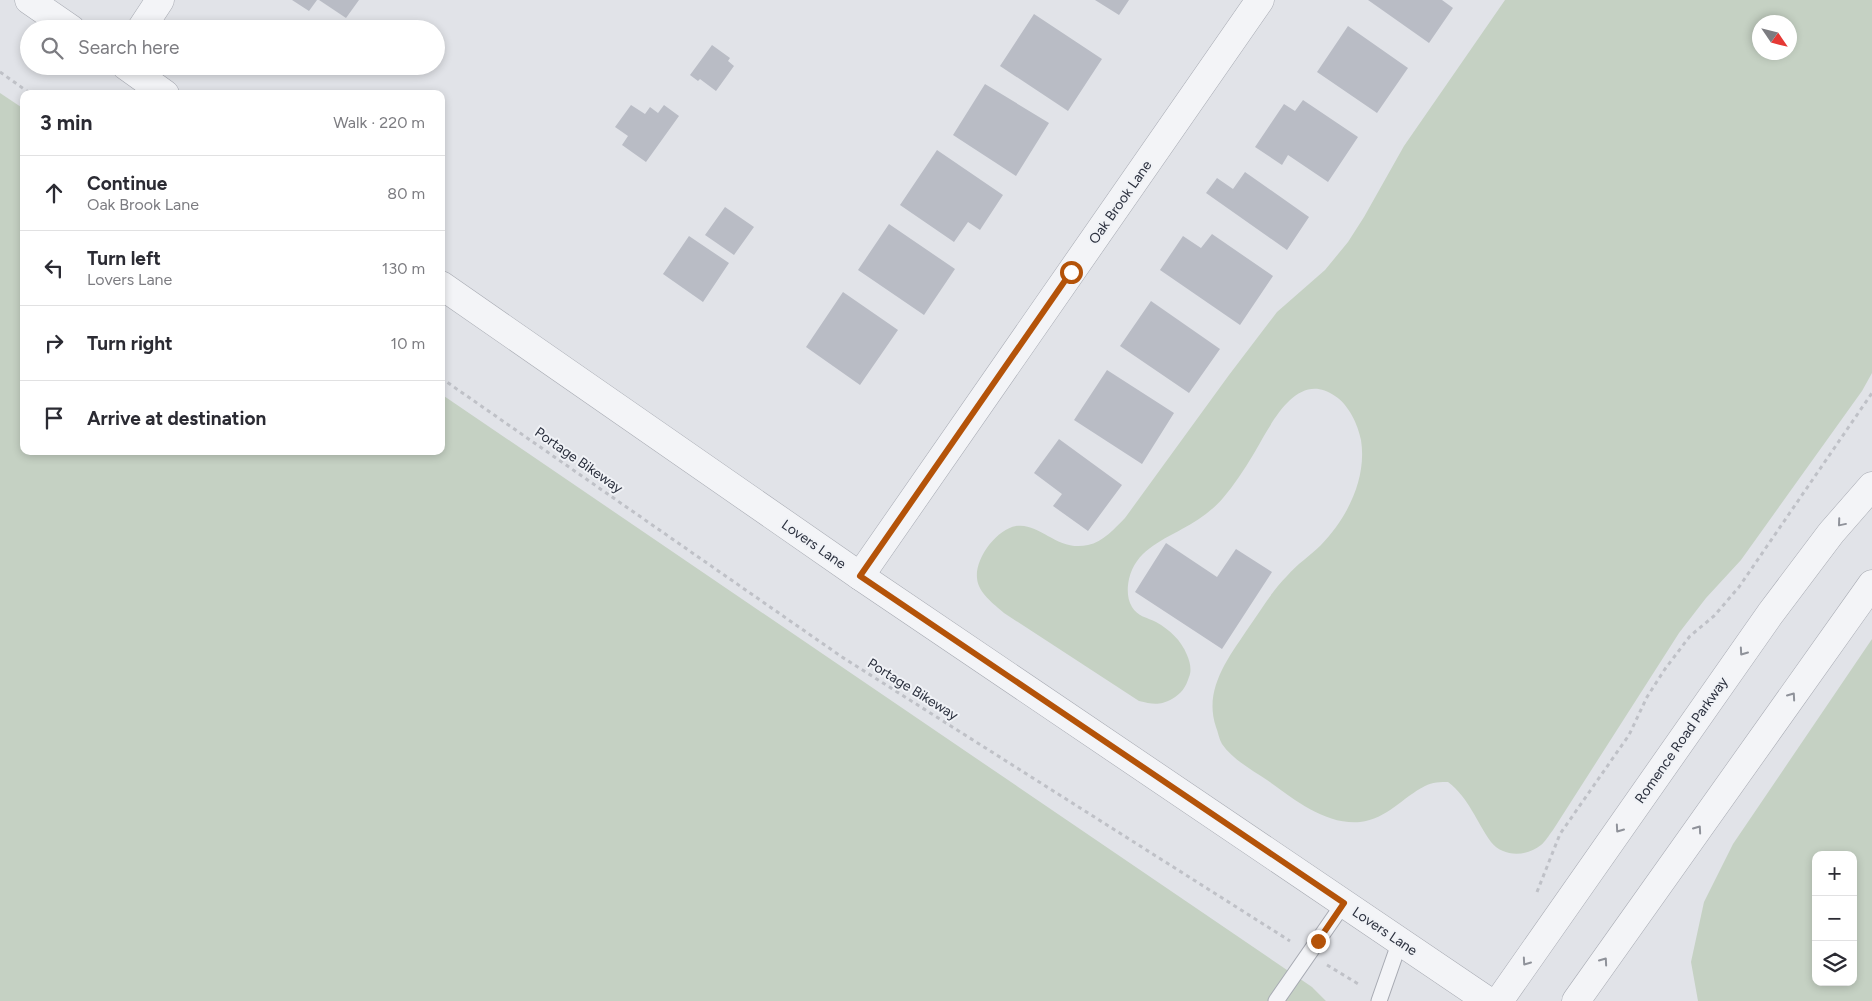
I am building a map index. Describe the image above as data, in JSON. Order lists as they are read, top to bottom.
{
  "streets": {
    "street": ["Oak Brook Lane", "Lovers Lane", "Romence Road Parkway"],
    "path": ["Portage Bikeway"]
  },
  "crossings": [
    ["Oak Brook Lane", "Lovers Lane"]
  ],
  "north": "bottom right",
  "page": {
    "search": "Search here",
    "heading": ["3 min", "Walk · 220 m"],
    "list": [
      ["Continue", "Oak Brook Lane", "80 m"],
      ["Turn left", "Lovers Lane", "130 m"],
      ["Turn right", "10 m"],
      "Arrive at destination"
    ],
    "map_buttons": ["+", "−"]
  }
}
